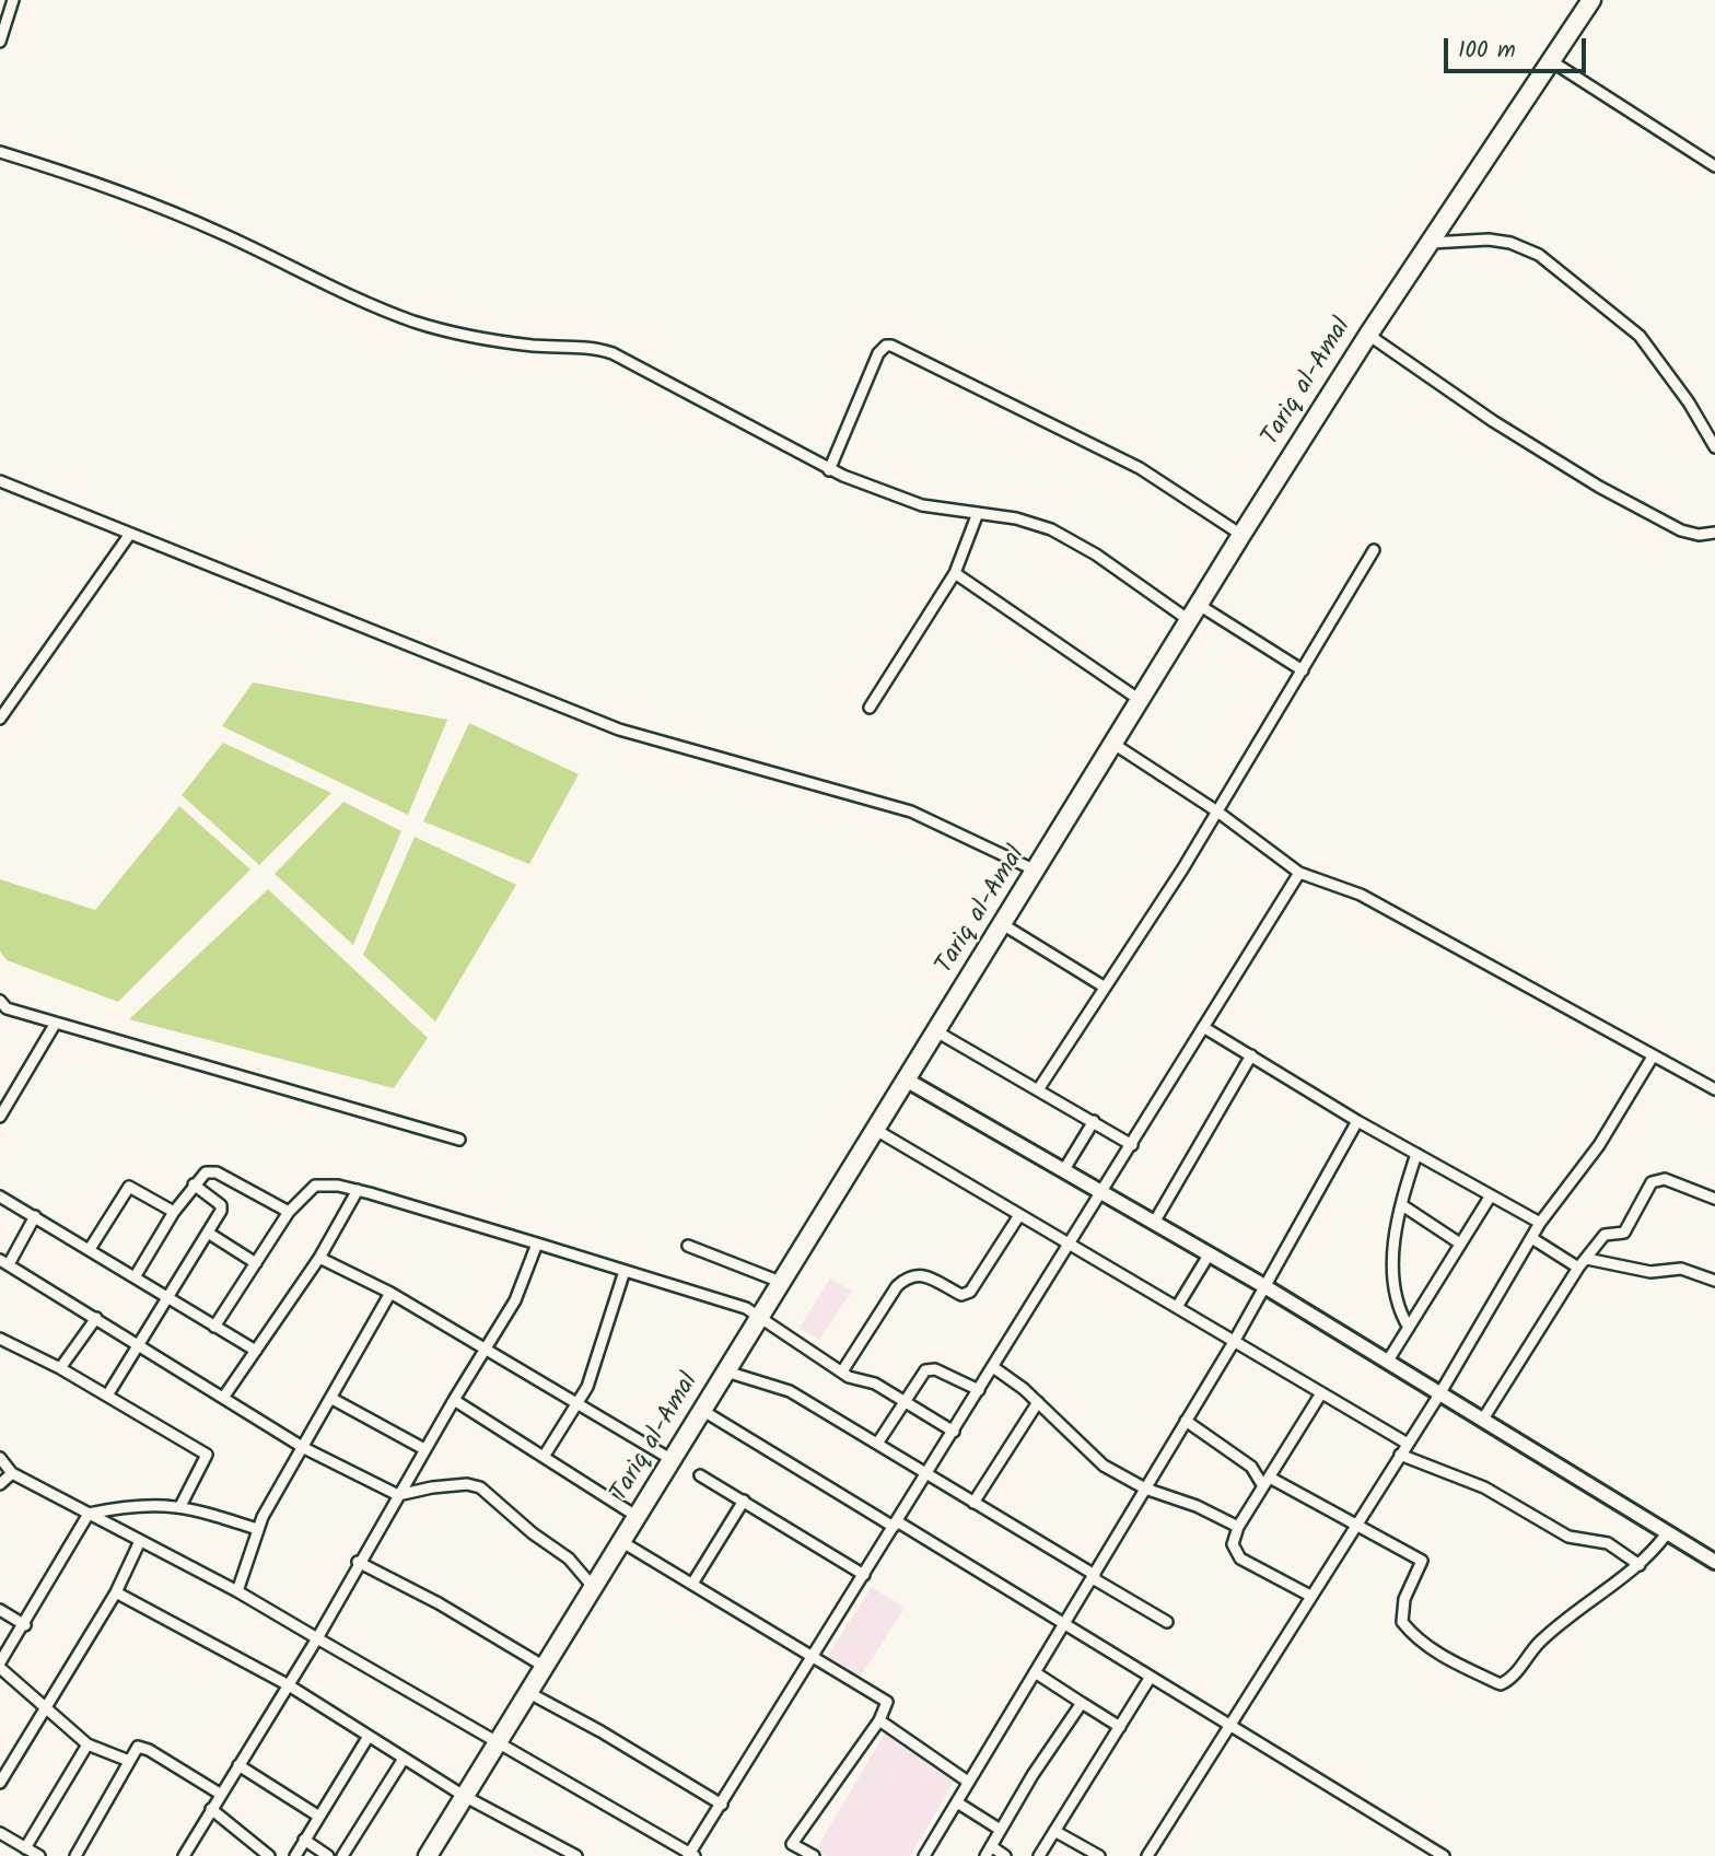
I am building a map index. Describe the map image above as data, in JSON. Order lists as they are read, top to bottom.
{
  "streets": {
    "highway": ["Tariq al-Amal"]
  },
  "scale_bar": "100 m"
}
